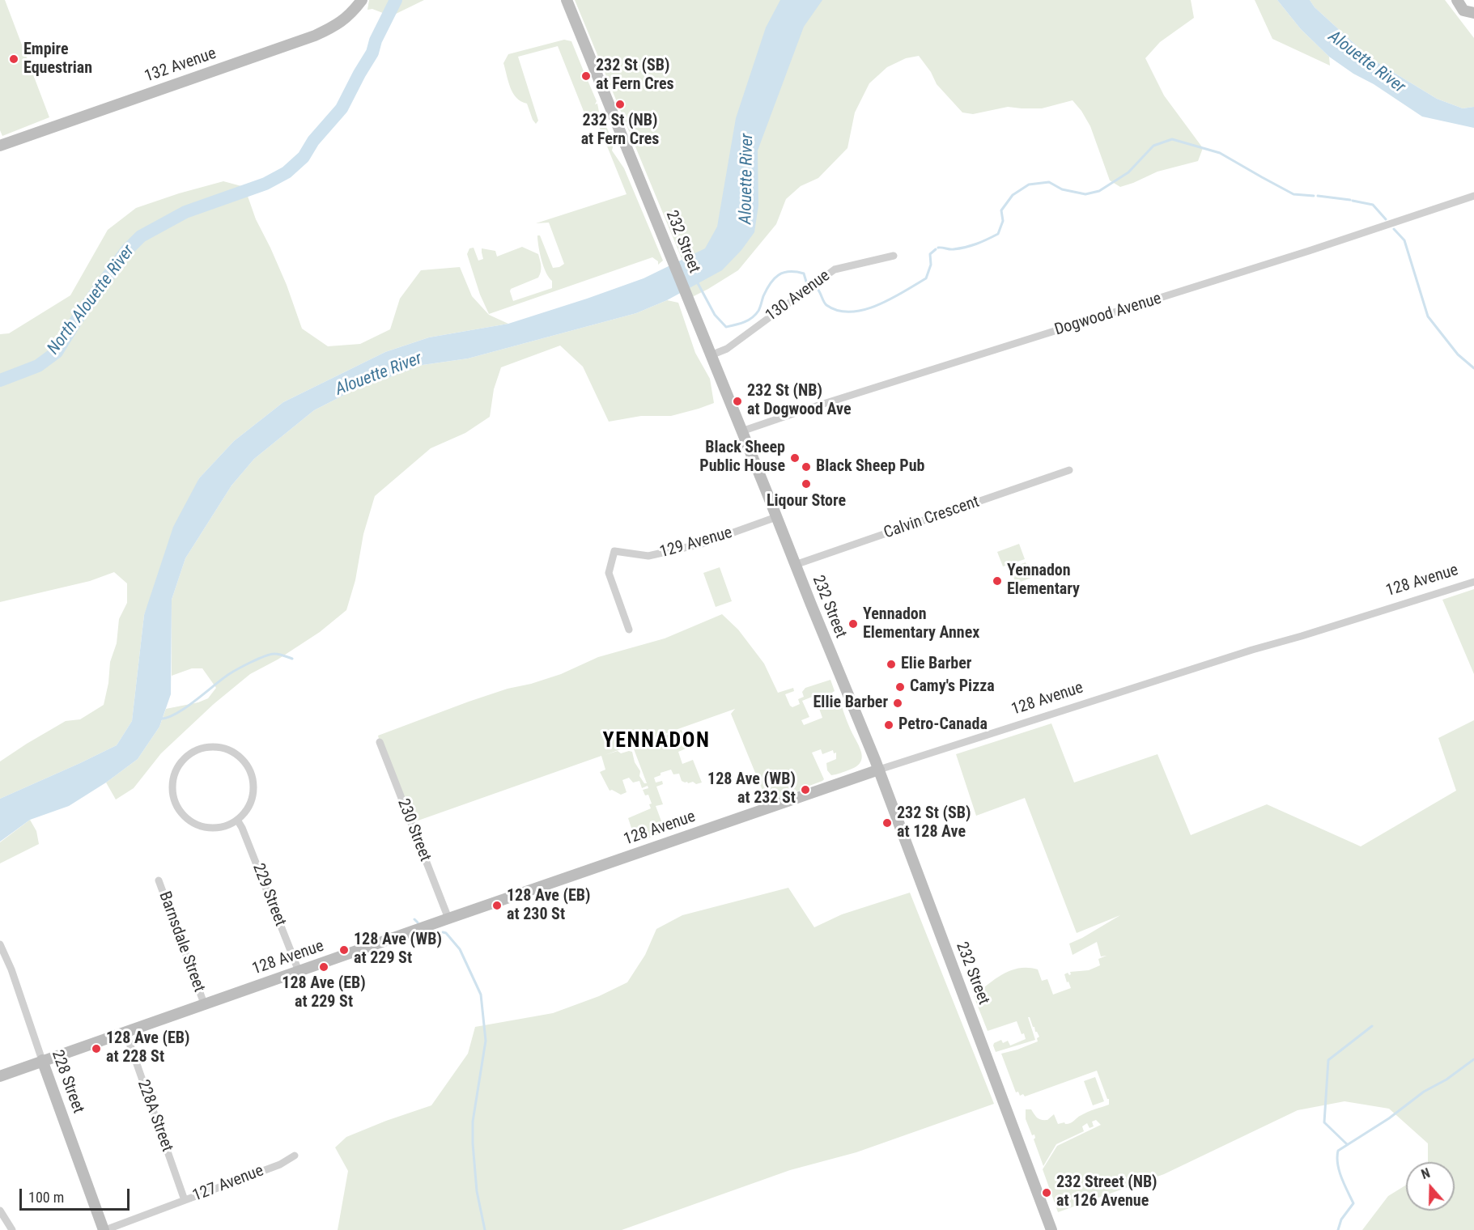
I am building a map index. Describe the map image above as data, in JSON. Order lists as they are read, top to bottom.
{
  "streets": {
    "main road": [
      "132 Avenue",
      "232 Street",
      "128 Avenue",
      "228 Street"
    ],
    "street": [
      "130 Avenue",
      "Dogwood Avenue",
      "Calvin Crescent",
      "129 Avenue",
      "230 Street",
      "229 Street",
      "Barnsdale Street",
      "228A Street",
      "127 Avenue"
    ]
  },
  "crossings": [
    ["232 Street", "130 Avenue"],
    ["232 Street", "Dogwood Avenue"],
    ["232 Street", "Calvin Crescent"],
    ["232 Street", "129 Avenue"],
    ["232 Street", "128 Avenue"],
    ["128 Avenue", "230 Street"],
    ["128 Avenue", "229 Street"],
    ["128 Avenue", "Barnsdale Street"],
    ["128 Avenue", "228 Street"],
    ["128 Avenue", "228A Street"],
    ["228 Street", "127 Avenue"],
    ["228A Street", "127 Avenue"]
  ],
  "districts": ["YENNADON"],
  "water": ["Alouette River", "North Alouette River"],
  "places": [
    "Empire Equestrian",
    "232 St (SB) at Fern Cres",
    "232 St (NB) at Fern Cres",
    "232 St (NB) at Dogwood Ave",
    "Black Sheep Public House",
    "Black Sheep Pub",
    "Liqour Store",
    "Yennadon Elementary",
    "Yennadon Elementary Annex",
    "Elie Barber",
    "Camy's Pizza",
    "Ellie Barber",
    "Petro-Canada",
    "128 Ave (WB) at 232 St",
    "232 St (SB) at 128 Ave",
    "128 Ave (EB) at 230 St",
    "128 Ave (WB) at 229 St",
    "128 Ave (EB) at 229 St",
    "128 Ave (EB) at 228 St",
    "232 Street (NB) at 126 Avenue"
  ],
  "scale_bar": "100 m",
  "north": "top"
}
